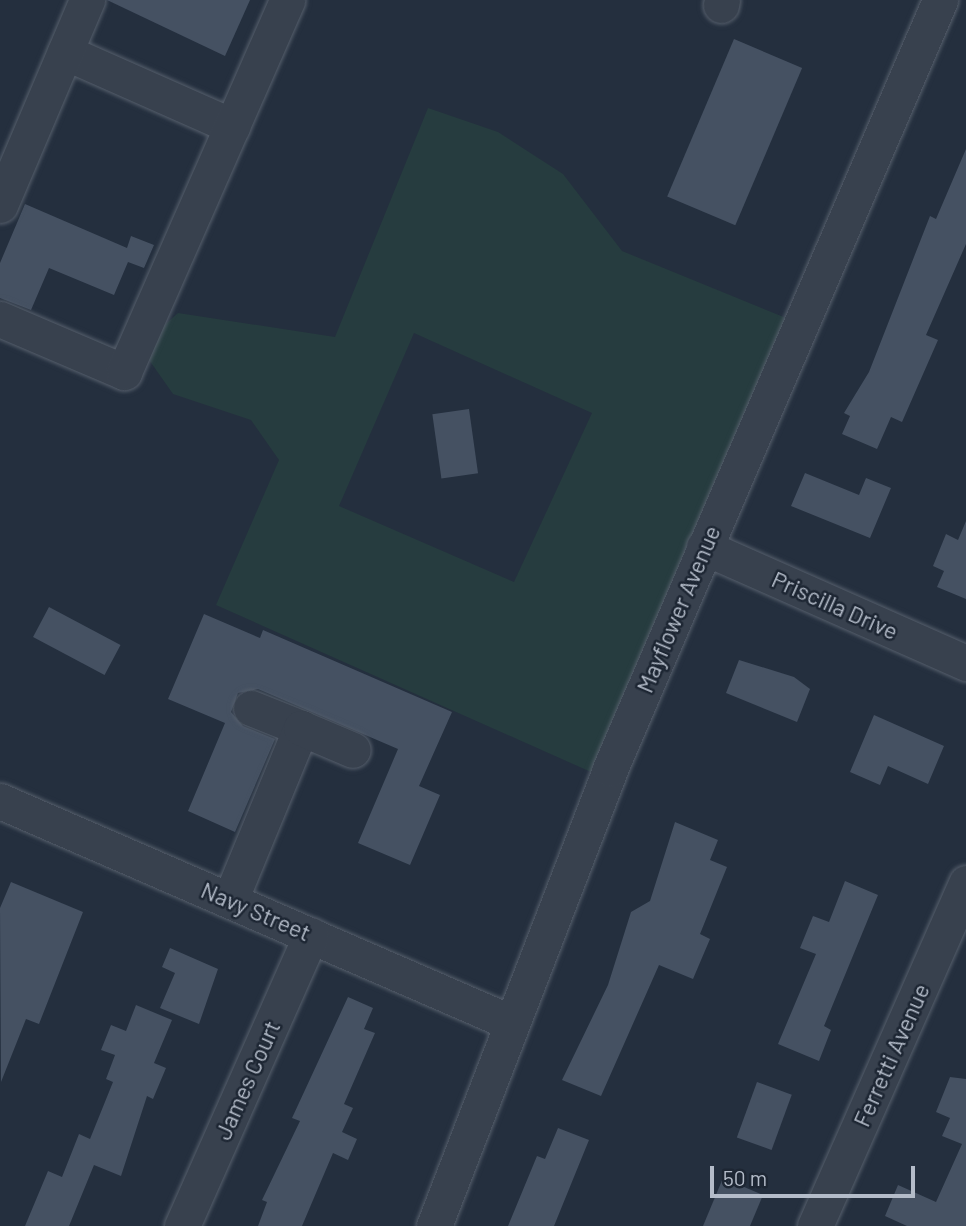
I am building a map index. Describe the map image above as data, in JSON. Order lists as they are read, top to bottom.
{
  "streets": {
    "street": [
      "Priscilla Drive",
      "Mayflower Avenue",
      "Navy Street",
      "Ferretti Avenue",
      "James Court"
    ]
  },
  "crossings": [
    ["Priscilla Drive", "Mayflower Avenue"],
    ["Mayflower Avenue", "Navy Street"],
    ["Navy Street", "James Court"]
  ],
  "scale_bar": "50 m"
}
